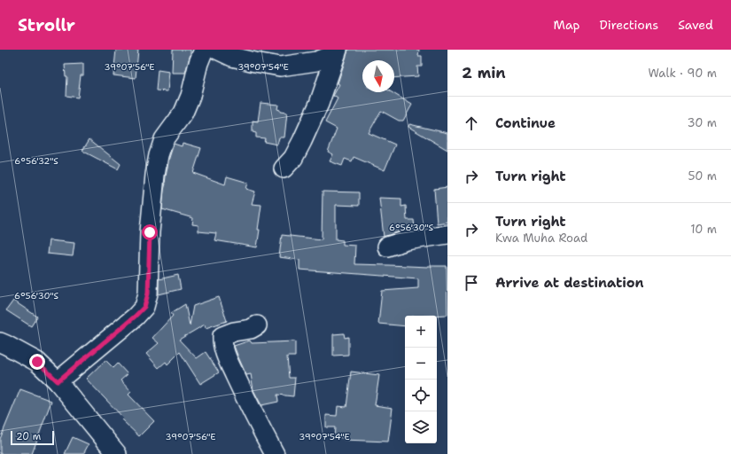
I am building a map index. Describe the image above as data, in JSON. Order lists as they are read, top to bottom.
{
  "scale_bar": "20 m",
  "north": "bottom",
  "page": {
    "header": "Strollr",
    "nav": ["Map", "Directions", "Saved"],
    "heading": ["2 min", "Walk · 90 m"],
    "list": [
      ["Continue", "30 m"],
      ["Turn right", "50 m"],
      ["Turn right", "Kwa Muha Road", "10 m"],
      "Arrive at destination"
    ],
    "map_buttons": ["+", "−"],
    "scale": "20 m"
  },
  "coordinates": [
    "39°07'56\"E",
    "39°07'54\"E",
    "6°56'32\"S",
    "6°56'30\"S"
  ]
}
